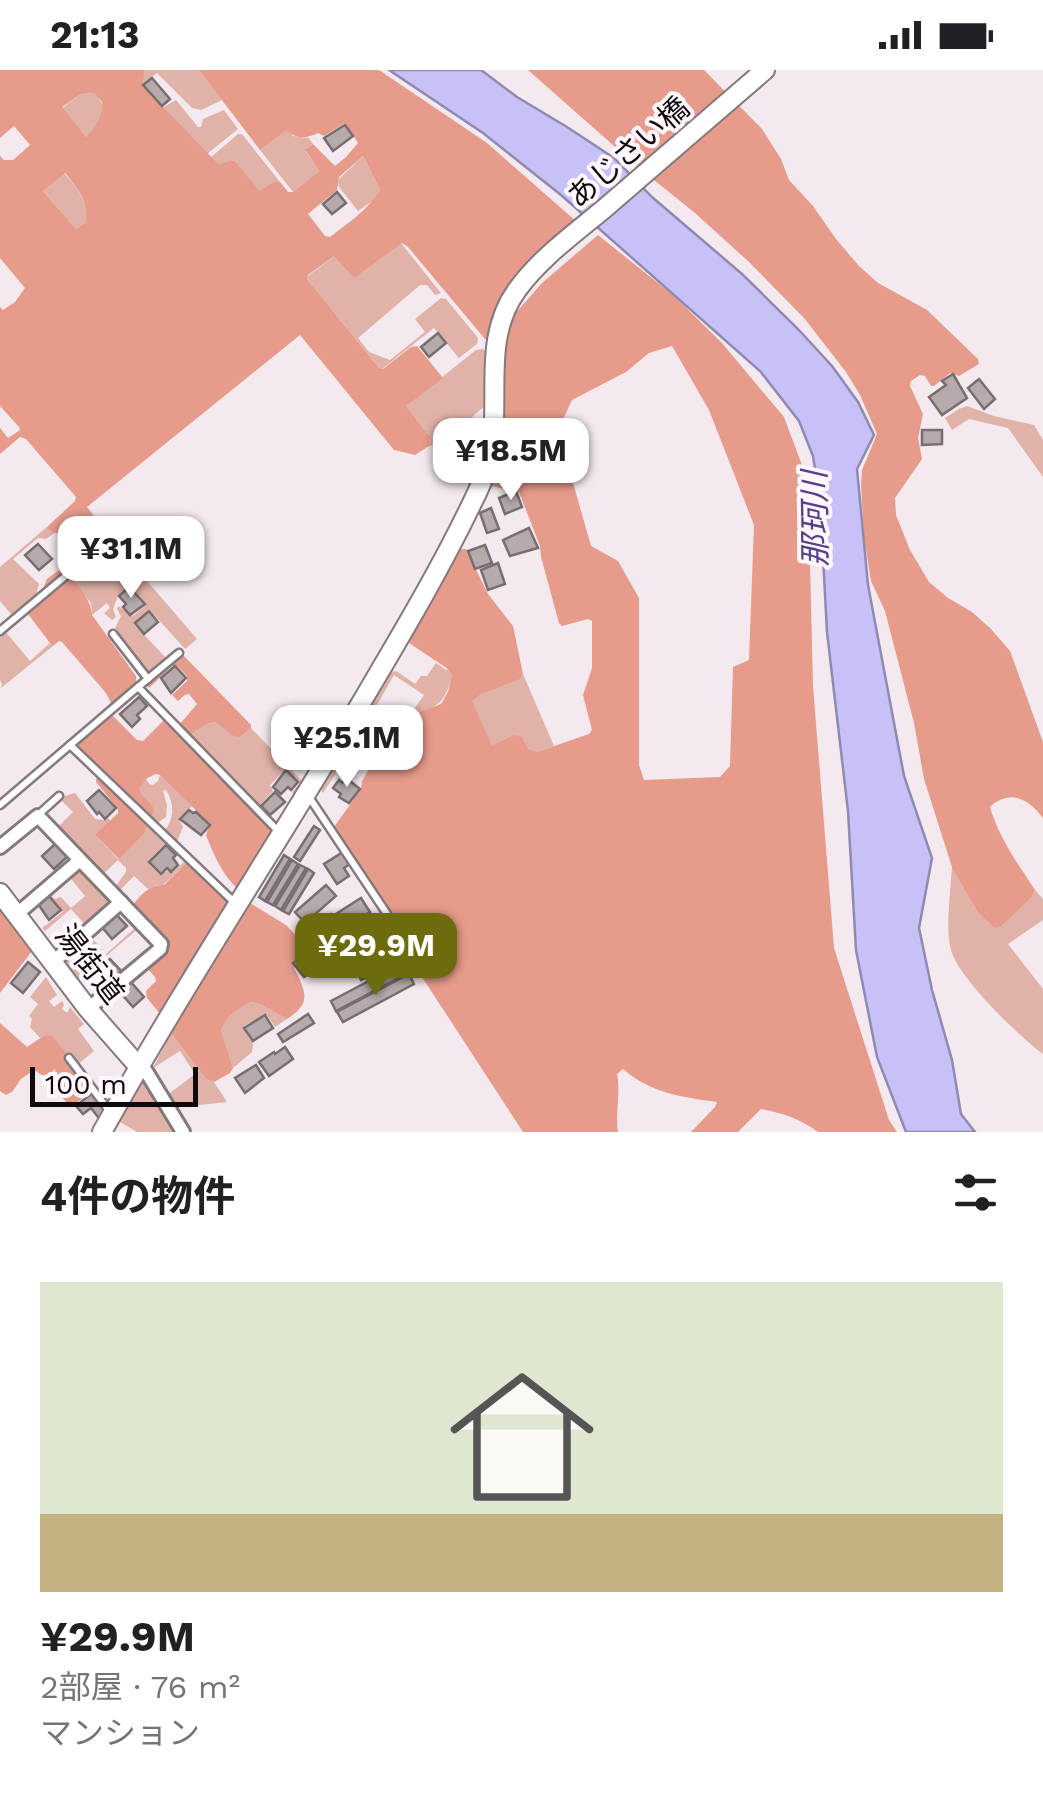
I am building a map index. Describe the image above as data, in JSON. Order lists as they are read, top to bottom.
{
  "streets": {
    "street": ["あじさい橋", "湯街道"]
  },
  "crossings": [
    ["あじさい橋", "湯街道"]
  ],
  "water": ["那珂川"],
  "scale_bar": "100 m",
  "page": {
    "status": "21:13",
    "price": [
      "¥18.5M",
      "¥31.1M",
      "¥25.1M",
      "¥29.9M"
    ],
    "scale": "100 m",
    "heading": "4件の物件",
    "list": [
      {
        "name": "¥29.9M",
        "note": "2部屋 · 76 m² · マンション"
      }
    ]
  }
}
